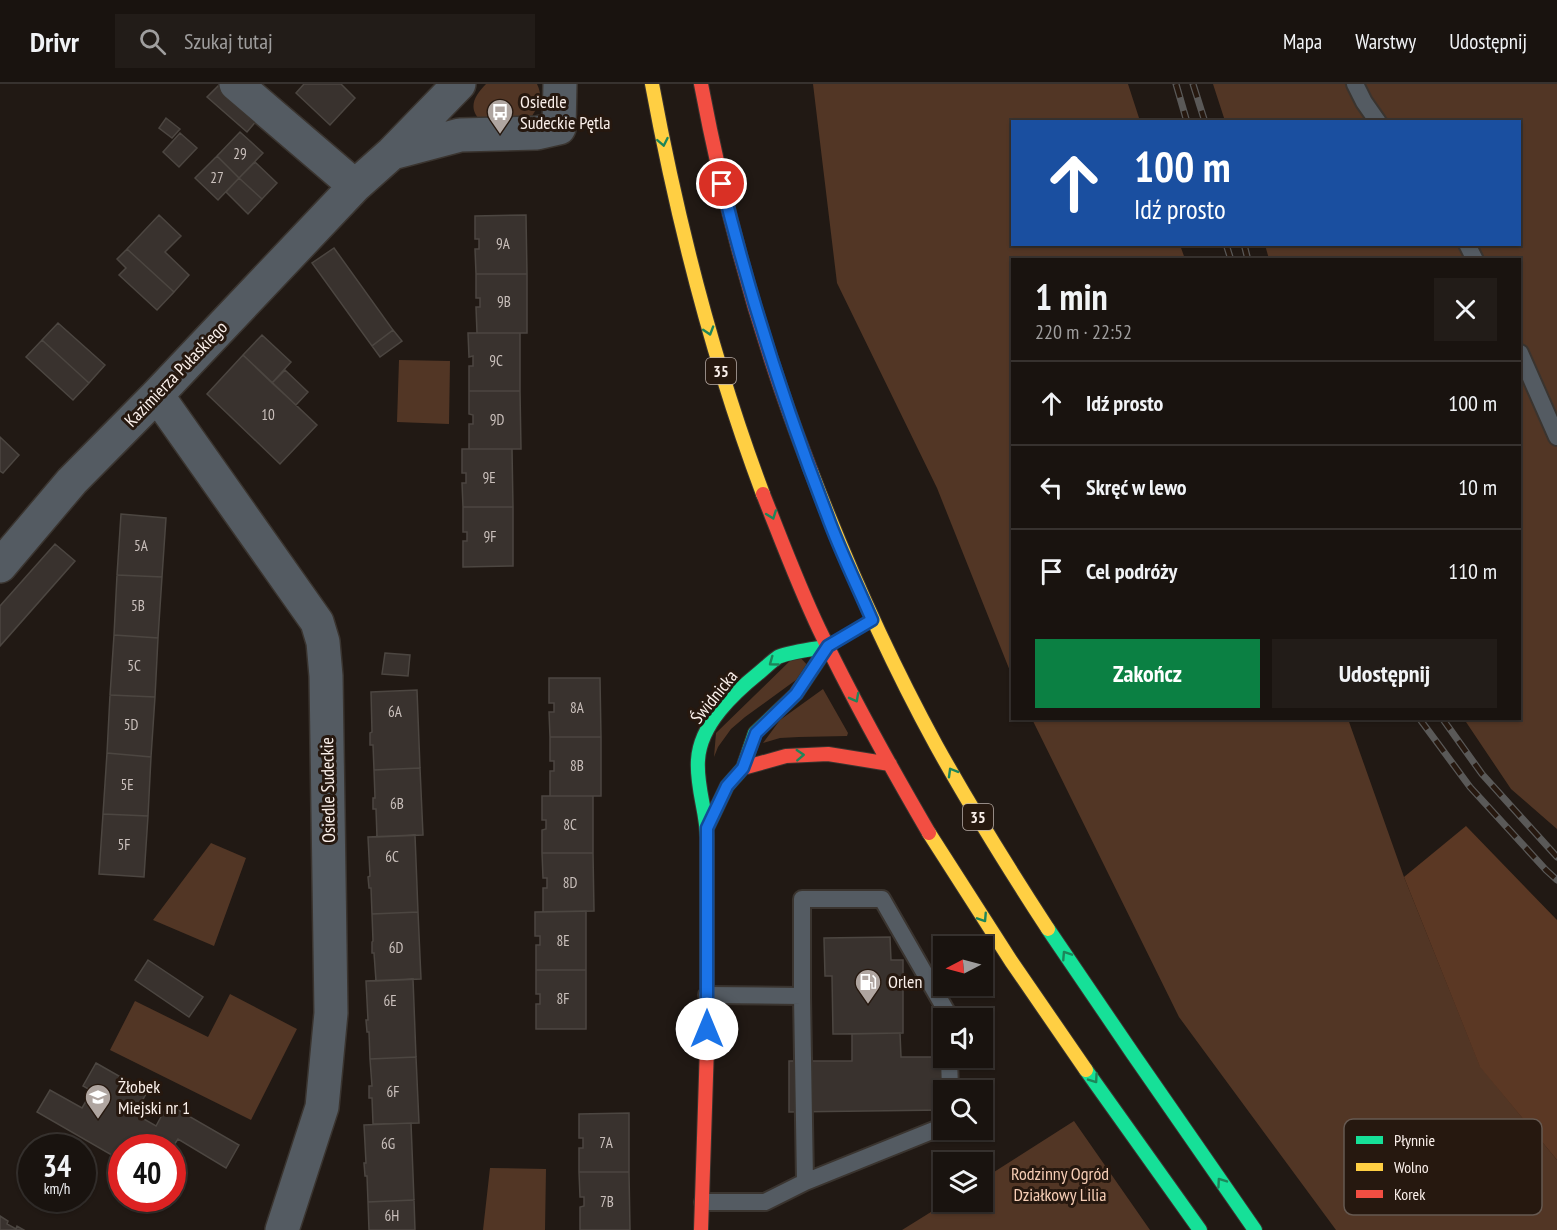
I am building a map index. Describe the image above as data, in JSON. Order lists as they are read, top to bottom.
{
  "streets": {
    "main road": ["35", "Świdnicka"],
    "street": ["Kazimierza Pułaskiego", "Osiedle Sudeckie"]
  },
  "crossings": [
    ["35", "Świdnicka"],
    ["Kazimierza Pułaskiego", "Osiedle Sudeckie"]
  ],
  "parks": ["Rodzinny Ogród Działkowy Lilia"],
  "places": {
    "bus stop": ["Osiedle Sudeckie Pętla"],
    "fuel station": ["Orlen"],
    "school or university": ["Żłobek Miejski nr 1"]
  },
  "house_numbers": [
    "29",
    "27",
    "9A",
    "9B",
    "9C",
    "10",
    "9D",
    "9E",
    "9F",
    "5A",
    "5B",
    "5C",
    "8A",
    "6A",
    "5D",
    "8B",
    "5E",
    "6B",
    "8C",
    "5F",
    "6C",
    "8D",
    "8E",
    "6D",
    "8F",
    "6E",
    "6F",
    "7A",
    "6G",
    "7B",
    "6H"
  ],
  "legend": ["Płynnie", "Wolno", "Korek"],
  "north": "left",
  "page": {
    "header": "Drivr",
    "search": "Szukaj tutaj",
    "nav": ["Mapa", "Warstwy", "Udostępnij"],
    "turn": ["100 m", "Idź prosto"],
    "heading": ["1 min", "220 m · 22:52"],
    "list": [
      {
        "name": "Idź prosto",
        "value": "100 m"
      },
      {
        "name": "Skręć w lewo",
        "value": "10 m"
      },
      {
        "name": "Cel podróży",
        "value": "110 m"
      }
    ],
    "buttons": ["Zakończ", "Udostępnij"],
    "speed": "34 km/h",
    "limit": "40"
  }
}
